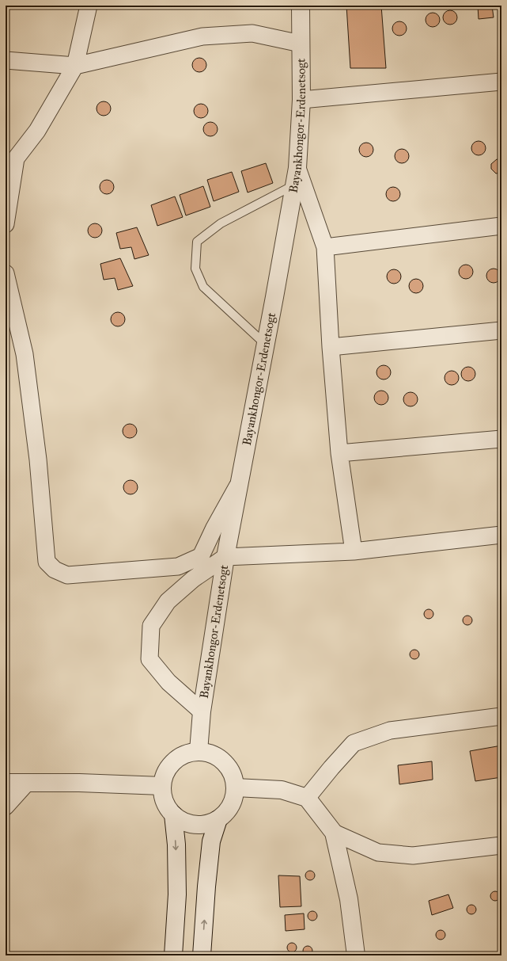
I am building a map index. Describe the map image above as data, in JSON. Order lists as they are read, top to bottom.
{
  "streets": {
    "street": ["Bayankhongor-Erdenetsogt"]
  }
}
